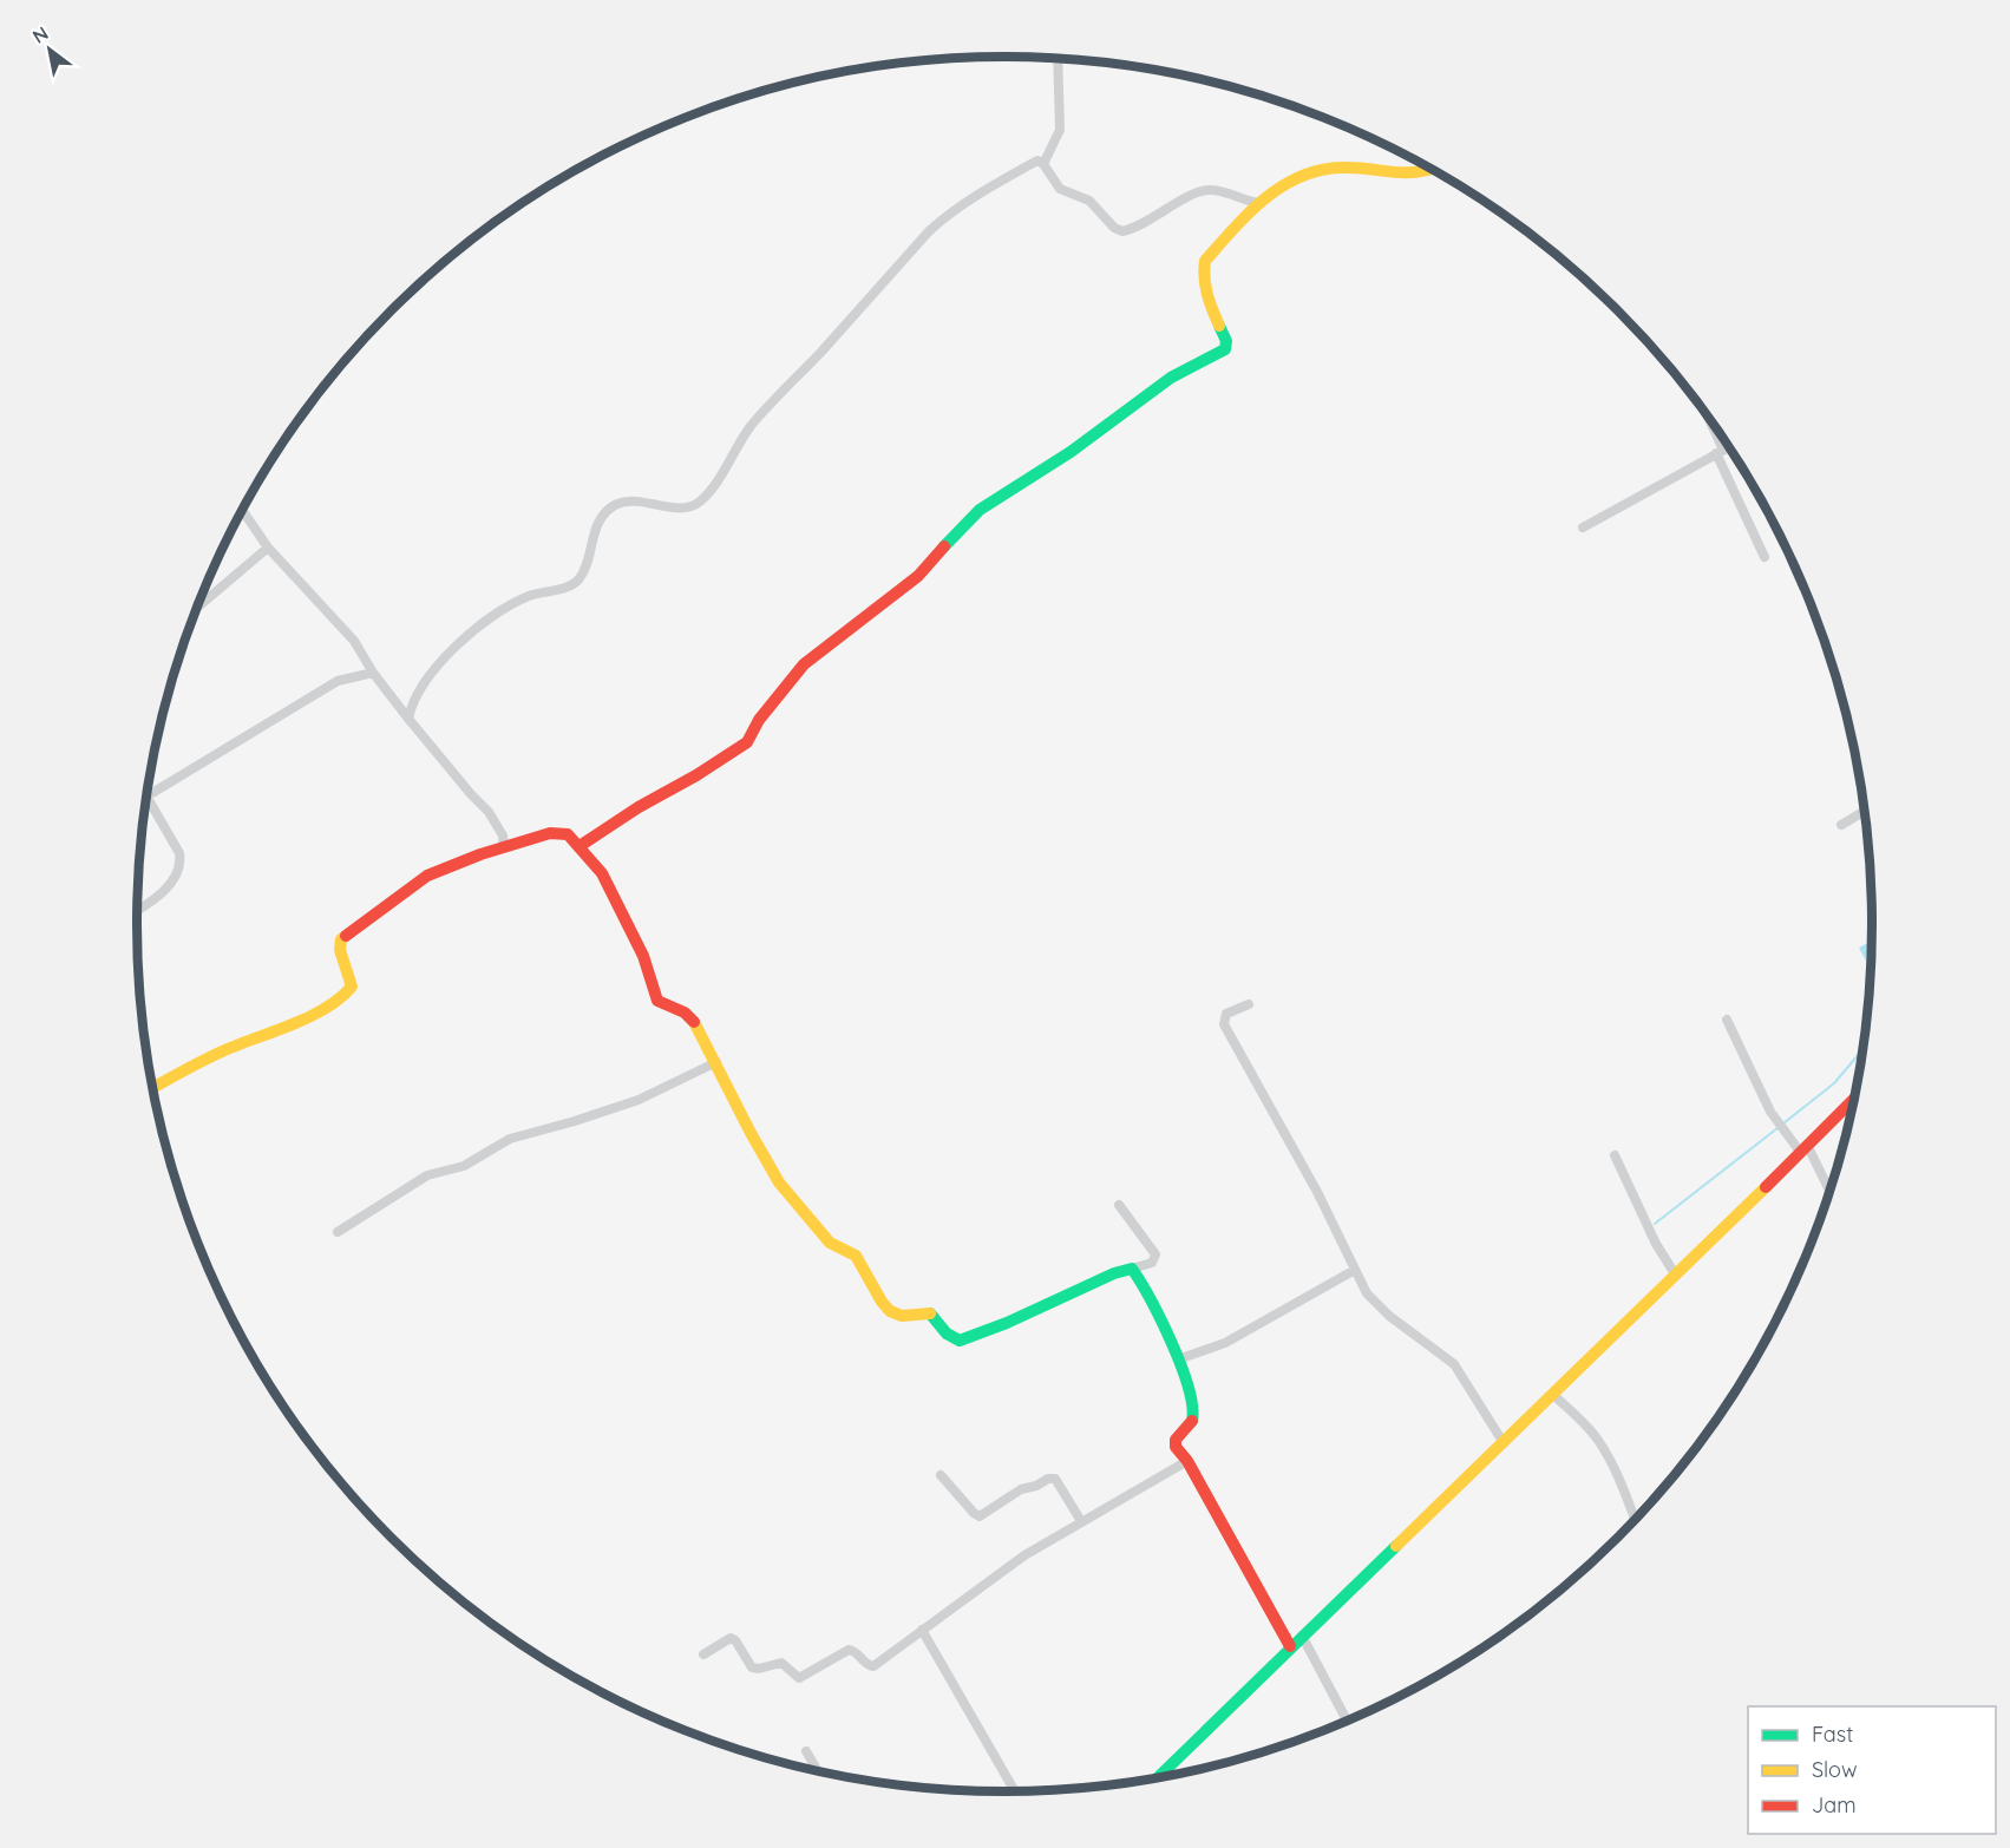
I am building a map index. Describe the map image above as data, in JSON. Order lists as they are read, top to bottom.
{
  "legend": ["Fast", "Slow", "Jam"],
  "north": "top left"
}
